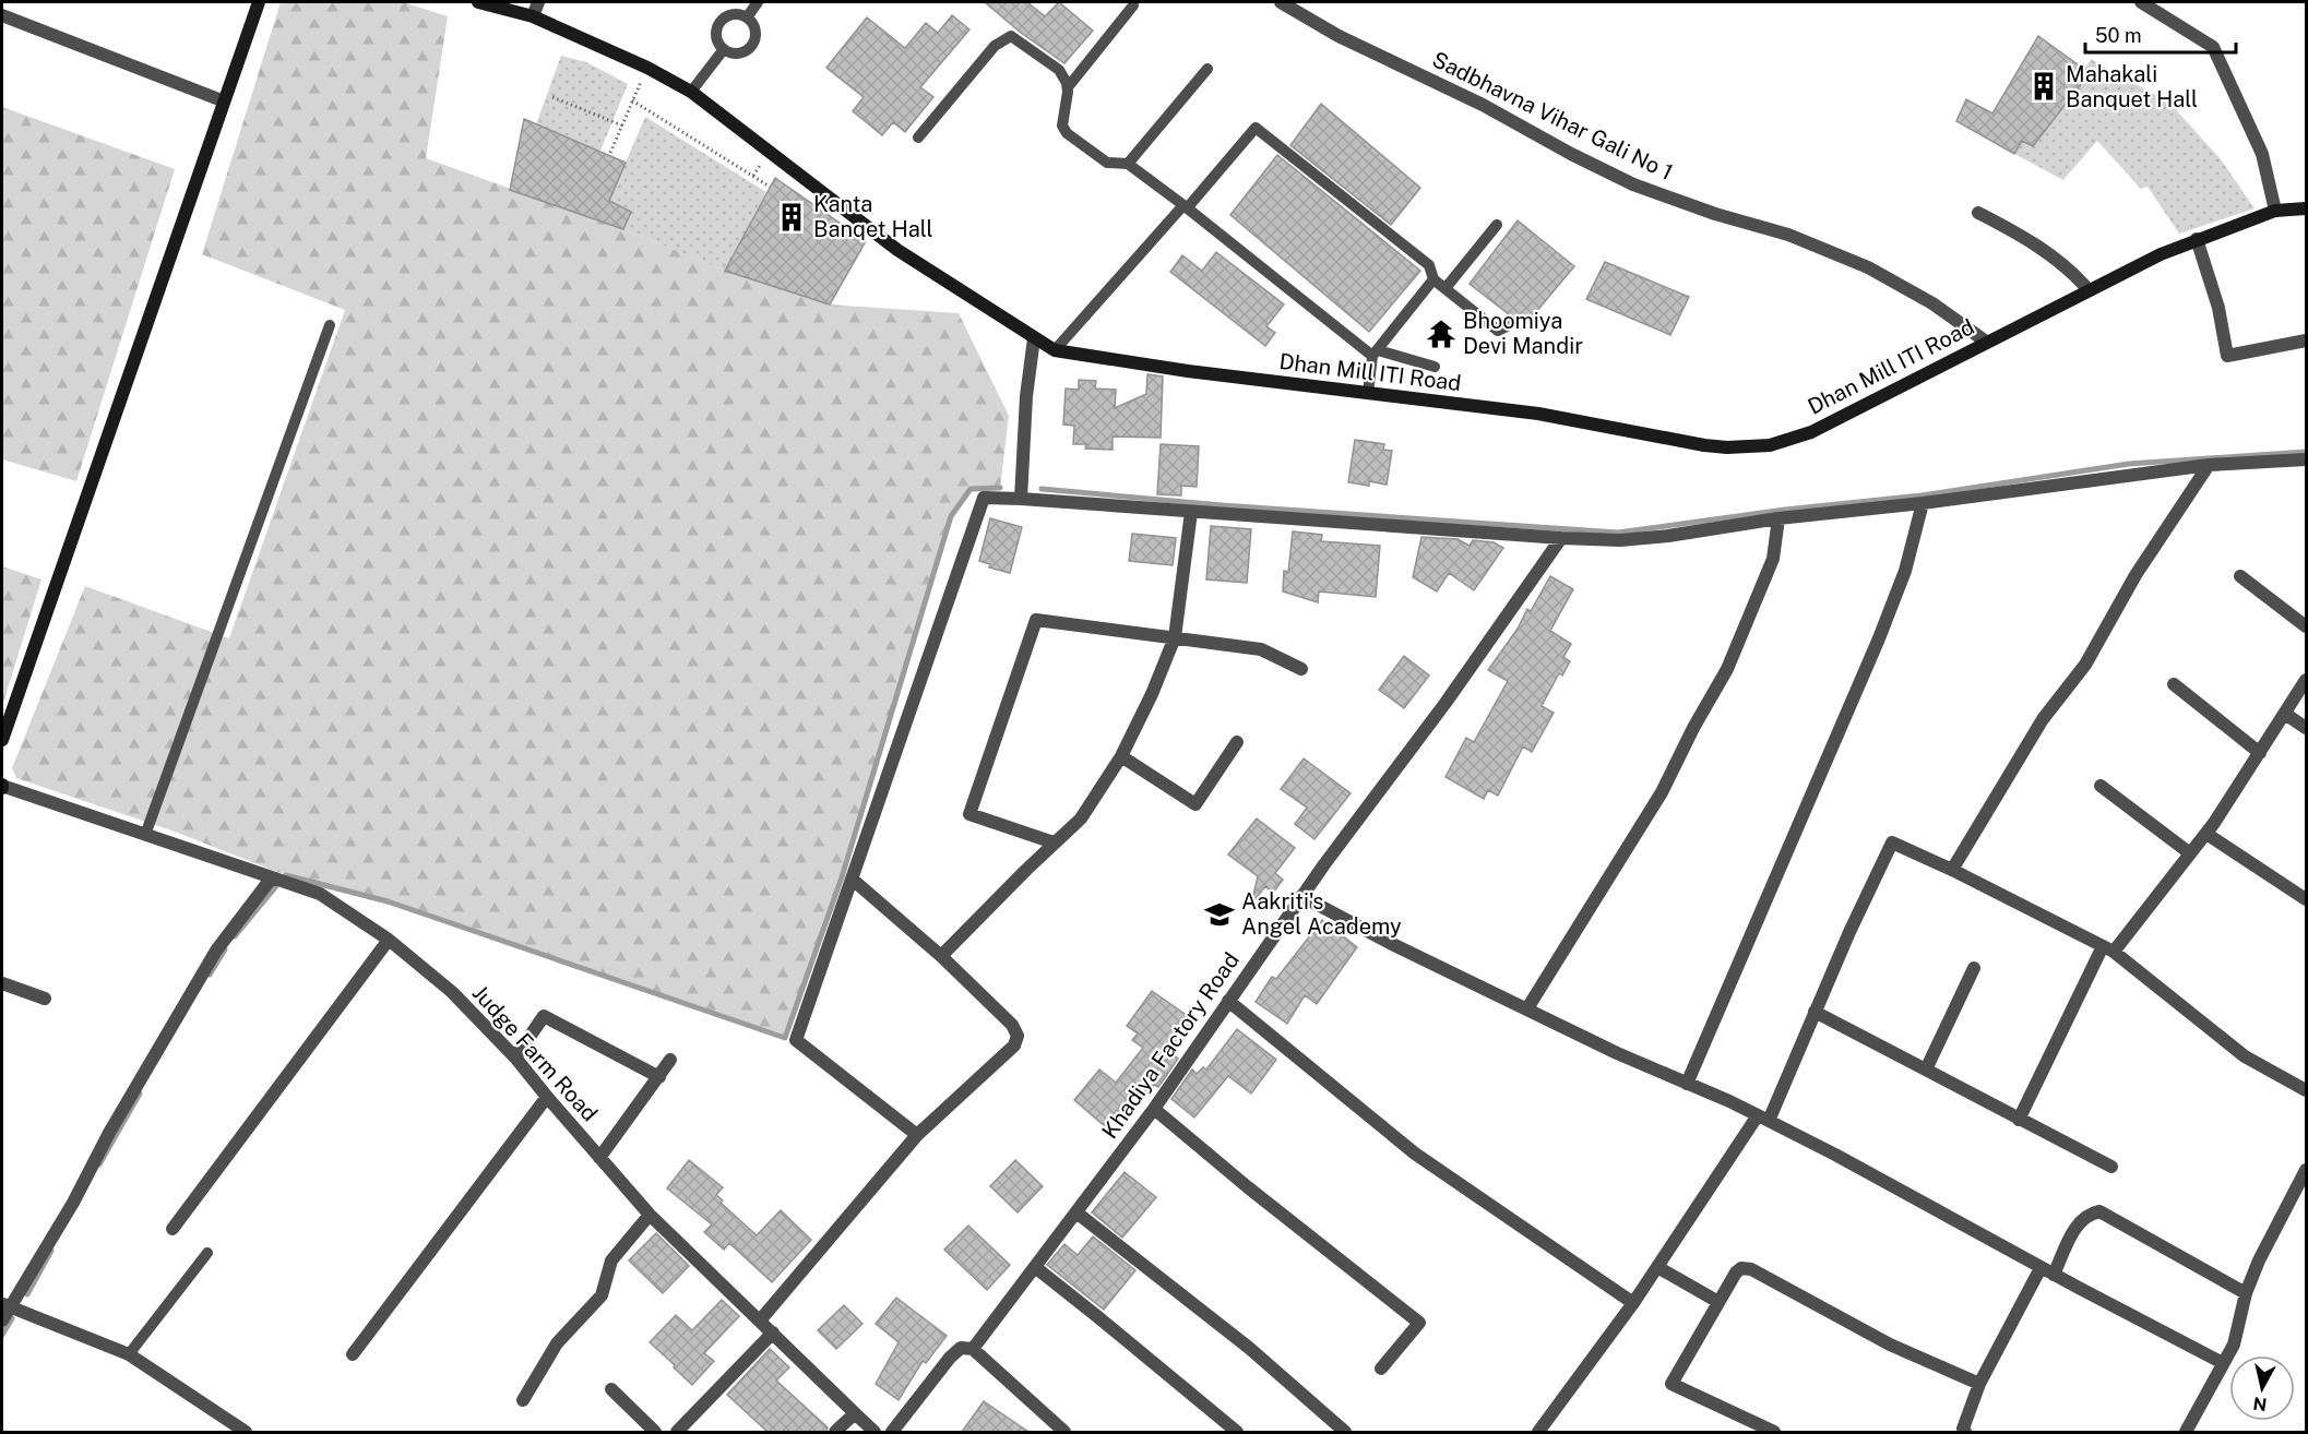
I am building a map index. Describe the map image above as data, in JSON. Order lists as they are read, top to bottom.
{
  "streets": {
    "street": [
      "Sadbhavna Vihar Gali No 1",
      "Dhan Mill ITI Road",
      "Khadiya Factory Road",
      "Judge Farm Road"
    ]
  },
  "crossings": [
    ["Sadbhavna Vihar Gali No 1", "Dhan Mill ITI Road"]
  ],
  "places": {
    "building": ["Mahakali Banquet Hall", "Kanta Banqet Hall"],
    "temple": ["Bhoomiya Devi Mandir"],
    "school or university": ["Aakriti's Angel Academy"]
  },
  "scale_bar": "50 m",
  "north": "bottom"
}
